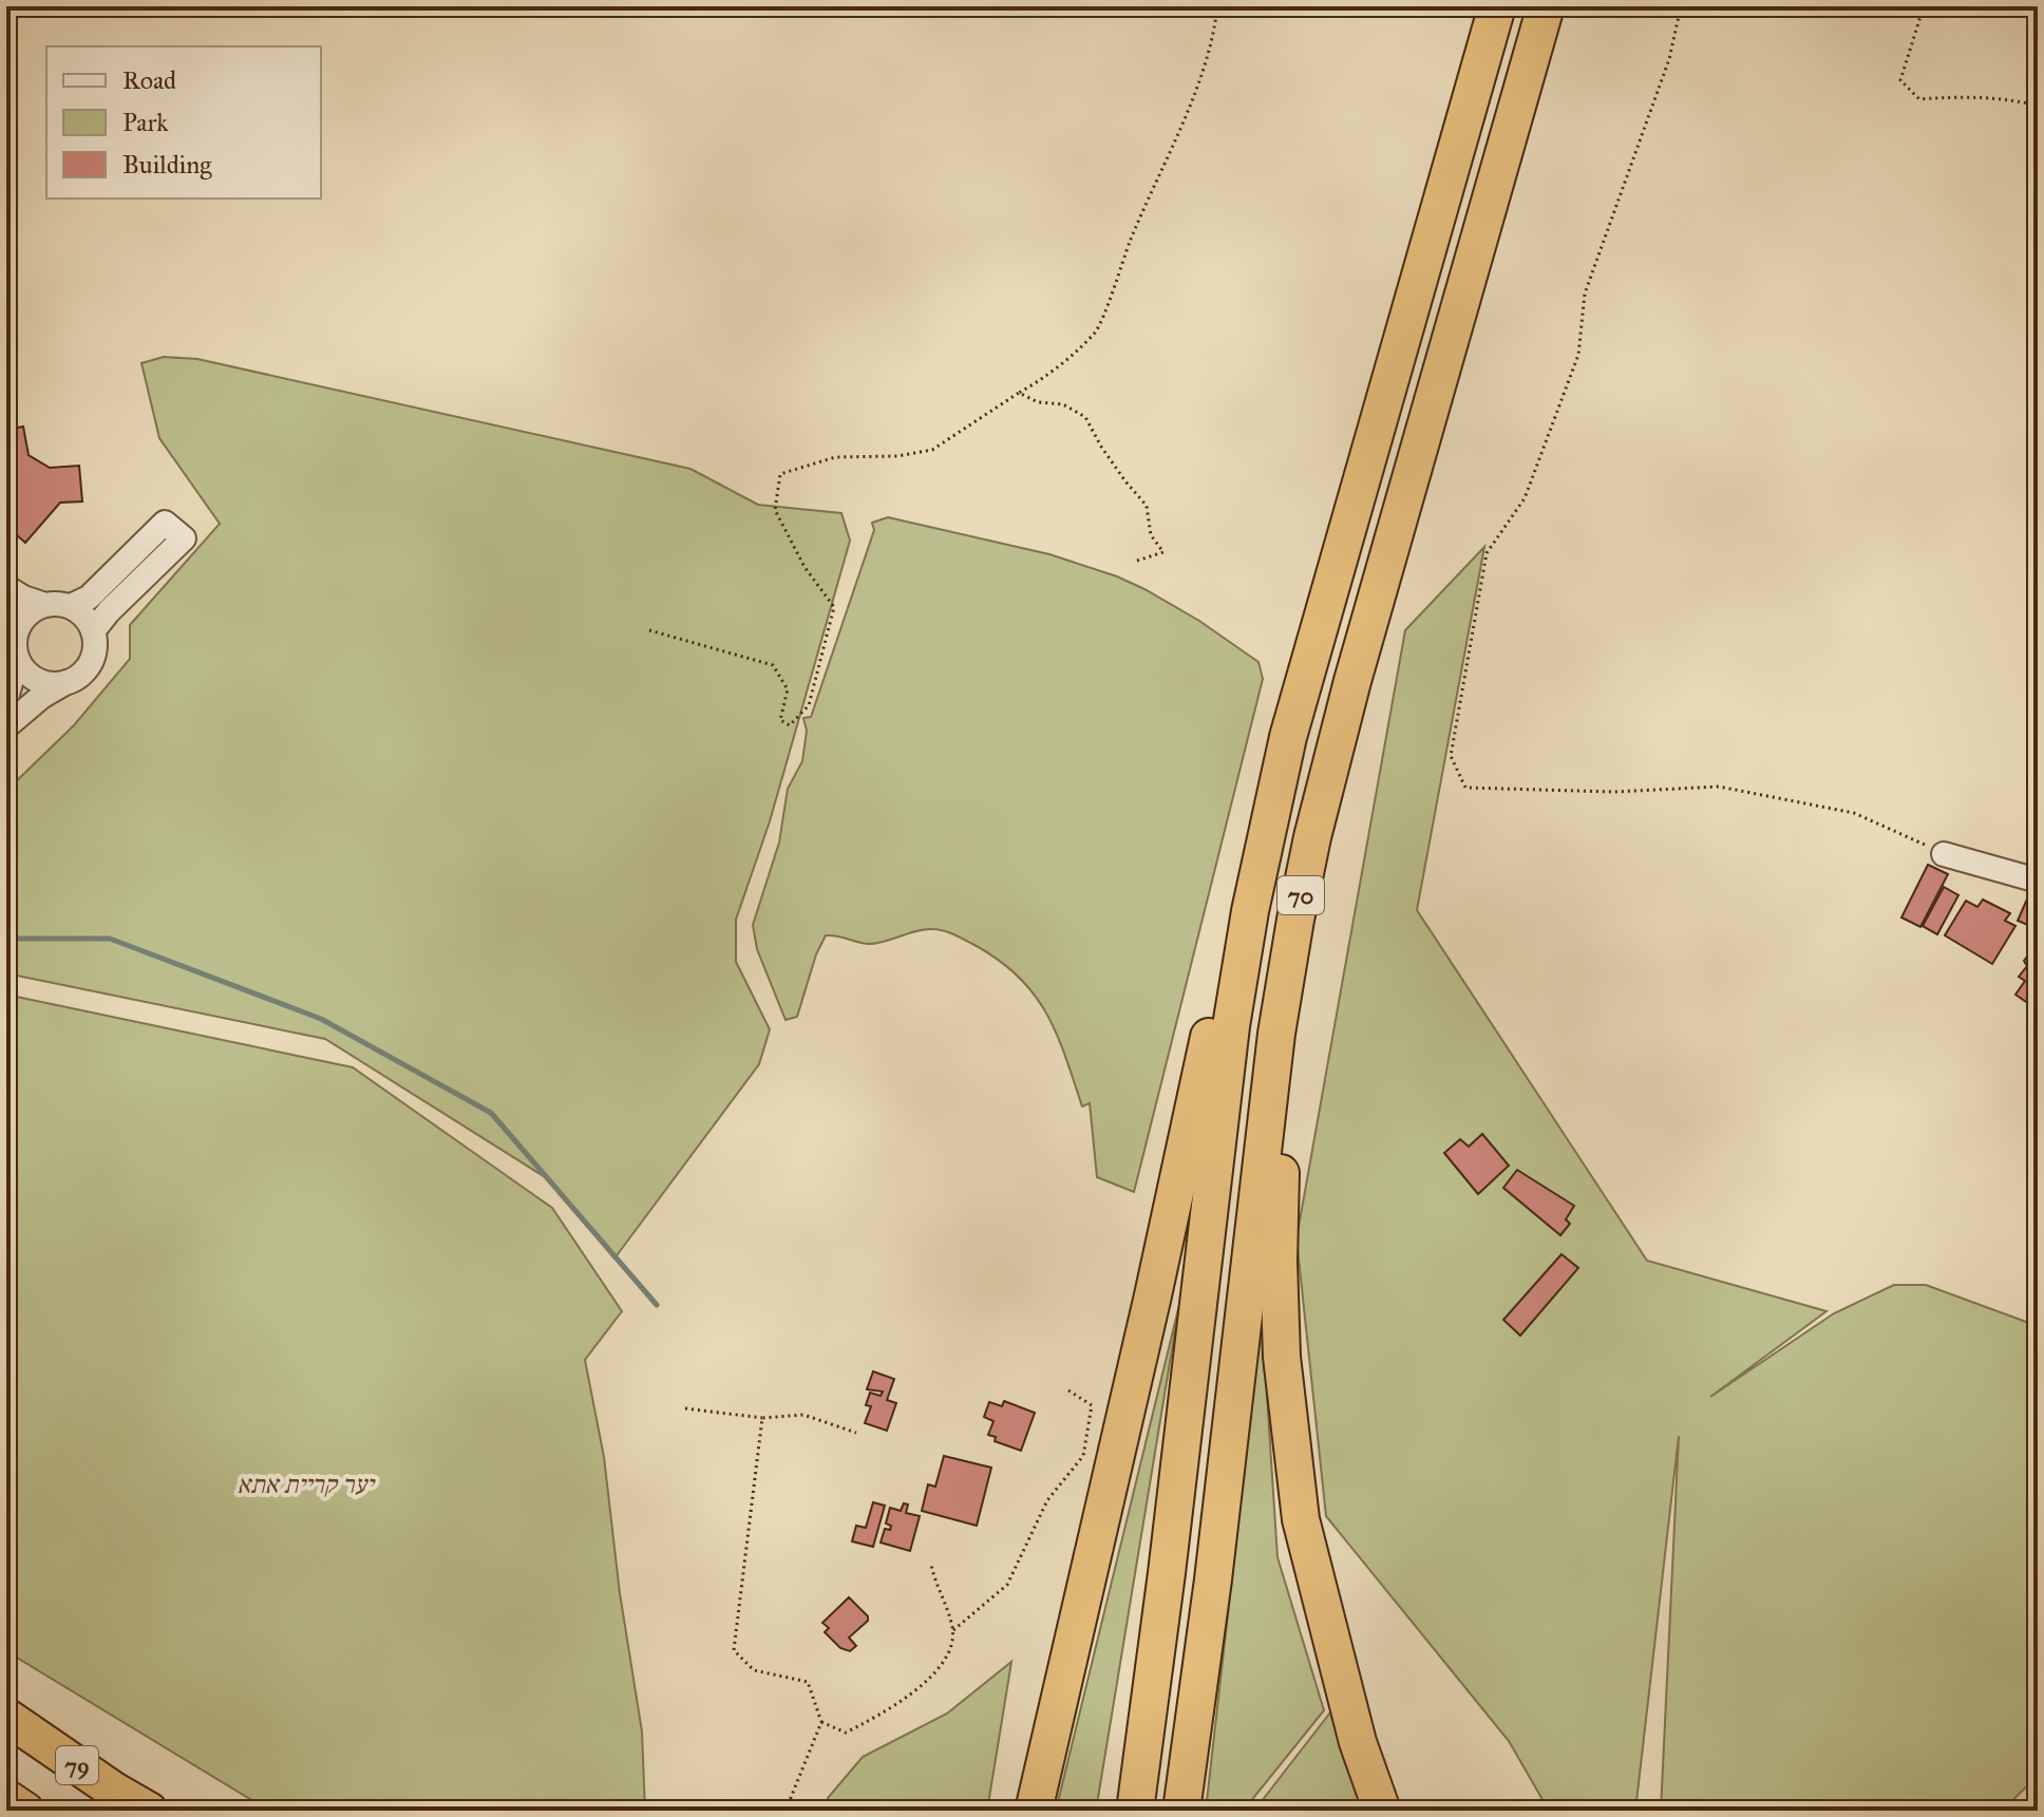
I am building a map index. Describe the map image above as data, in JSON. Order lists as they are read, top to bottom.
{
  "streets": {
    "highway": ["70", "79"]
  },
  "parks": ["יער קריית אתא"],
  "legend": ["Road", "Park", "Building"]
}
